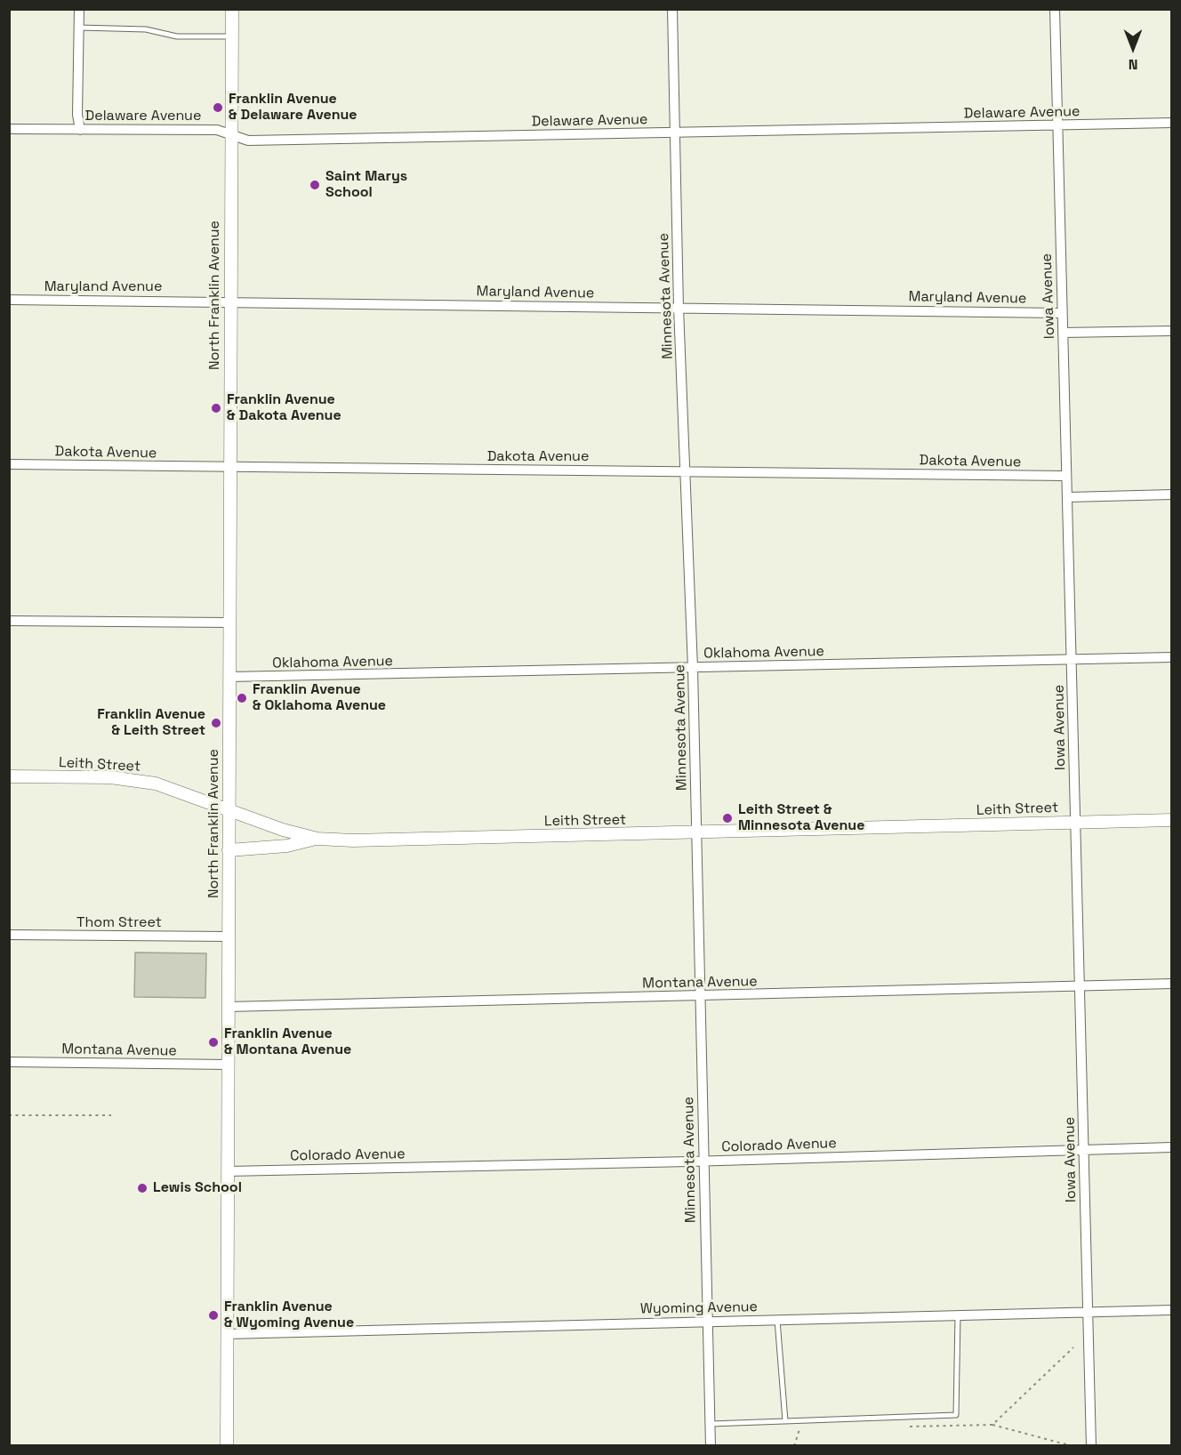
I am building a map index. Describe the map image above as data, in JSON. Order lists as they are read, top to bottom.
{
  "streets": {
    "street": [
      "Delaware Avenue",
      "Maryland Avenue",
      "North Franklin Avenue",
      "Minnesota Avenue",
      "Iowa Avenue",
      "Dakota Avenue",
      "Oklahoma Avenue",
      "Leith Street",
      "Thom Street",
      "Montana Avenue",
      "Colorado Avenue",
      "Wyoming Avenue"
    ]
  },
  "crossings": [
    ["Delaware Avenue", "North Franklin Avenue"],
    ["Delaware Avenue", "Minnesota Avenue"],
    ["Delaware Avenue", "Iowa Avenue"],
    ["Maryland Avenue", "North Franklin Avenue"],
    ["Maryland Avenue", "Minnesota Avenue"],
    ["Maryland Avenue", "Iowa Avenue"],
    ["North Franklin Avenue", "Dakota Avenue"],
    ["North Franklin Avenue", "Oklahoma Avenue"],
    ["North Franklin Avenue", "Leith Street"],
    ["North Franklin Avenue", "Thom Street"],
    ["North Franklin Avenue", "Montana Avenue"],
    ["North Franklin Avenue", "Colorado Avenue"],
    ["North Franklin Avenue", "Wyoming Avenue"],
    ["Minnesota Avenue", "Dakota Avenue"],
    ["Minnesota Avenue", "Oklahoma Avenue"],
    ["Minnesota Avenue", "Leith Street"],
    ["Minnesota Avenue", "Montana Avenue"],
    ["Minnesota Avenue", "Colorado Avenue"],
    ["Minnesota Avenue", "Wyoming Avenue"],
    ["Iowa Avenue", "Dakota Avenue"],
    ["Iowa Avenue", "Oklahoma Avenue"],
    ["Iowa Avenue", "Leith Street"],
    ["Iowa Avenue", "Montana Avenue"],
    ["Iowa Avenue", "Colorado Avenue"],
    ["Iowa Avenue", "Wyoming Avenue"]
  ],
  "places": [
    "Franklin Avenue & Delaware Avenue",
    "Saint Marys School",
    "Franklin Avenue & Dakota Avenue",
    "Franklin Avenue & Oklahoma Avenue",
    "Franklin Avenue & Leith Street",
    "Leith Street & Minnesota Avenue",
    "Franklin Avenue & Montana Avenue",
    "Lewis School",
    "Franklin Avenue & Wyoming Avenue"
  ],
  "north": "bottom"
}
